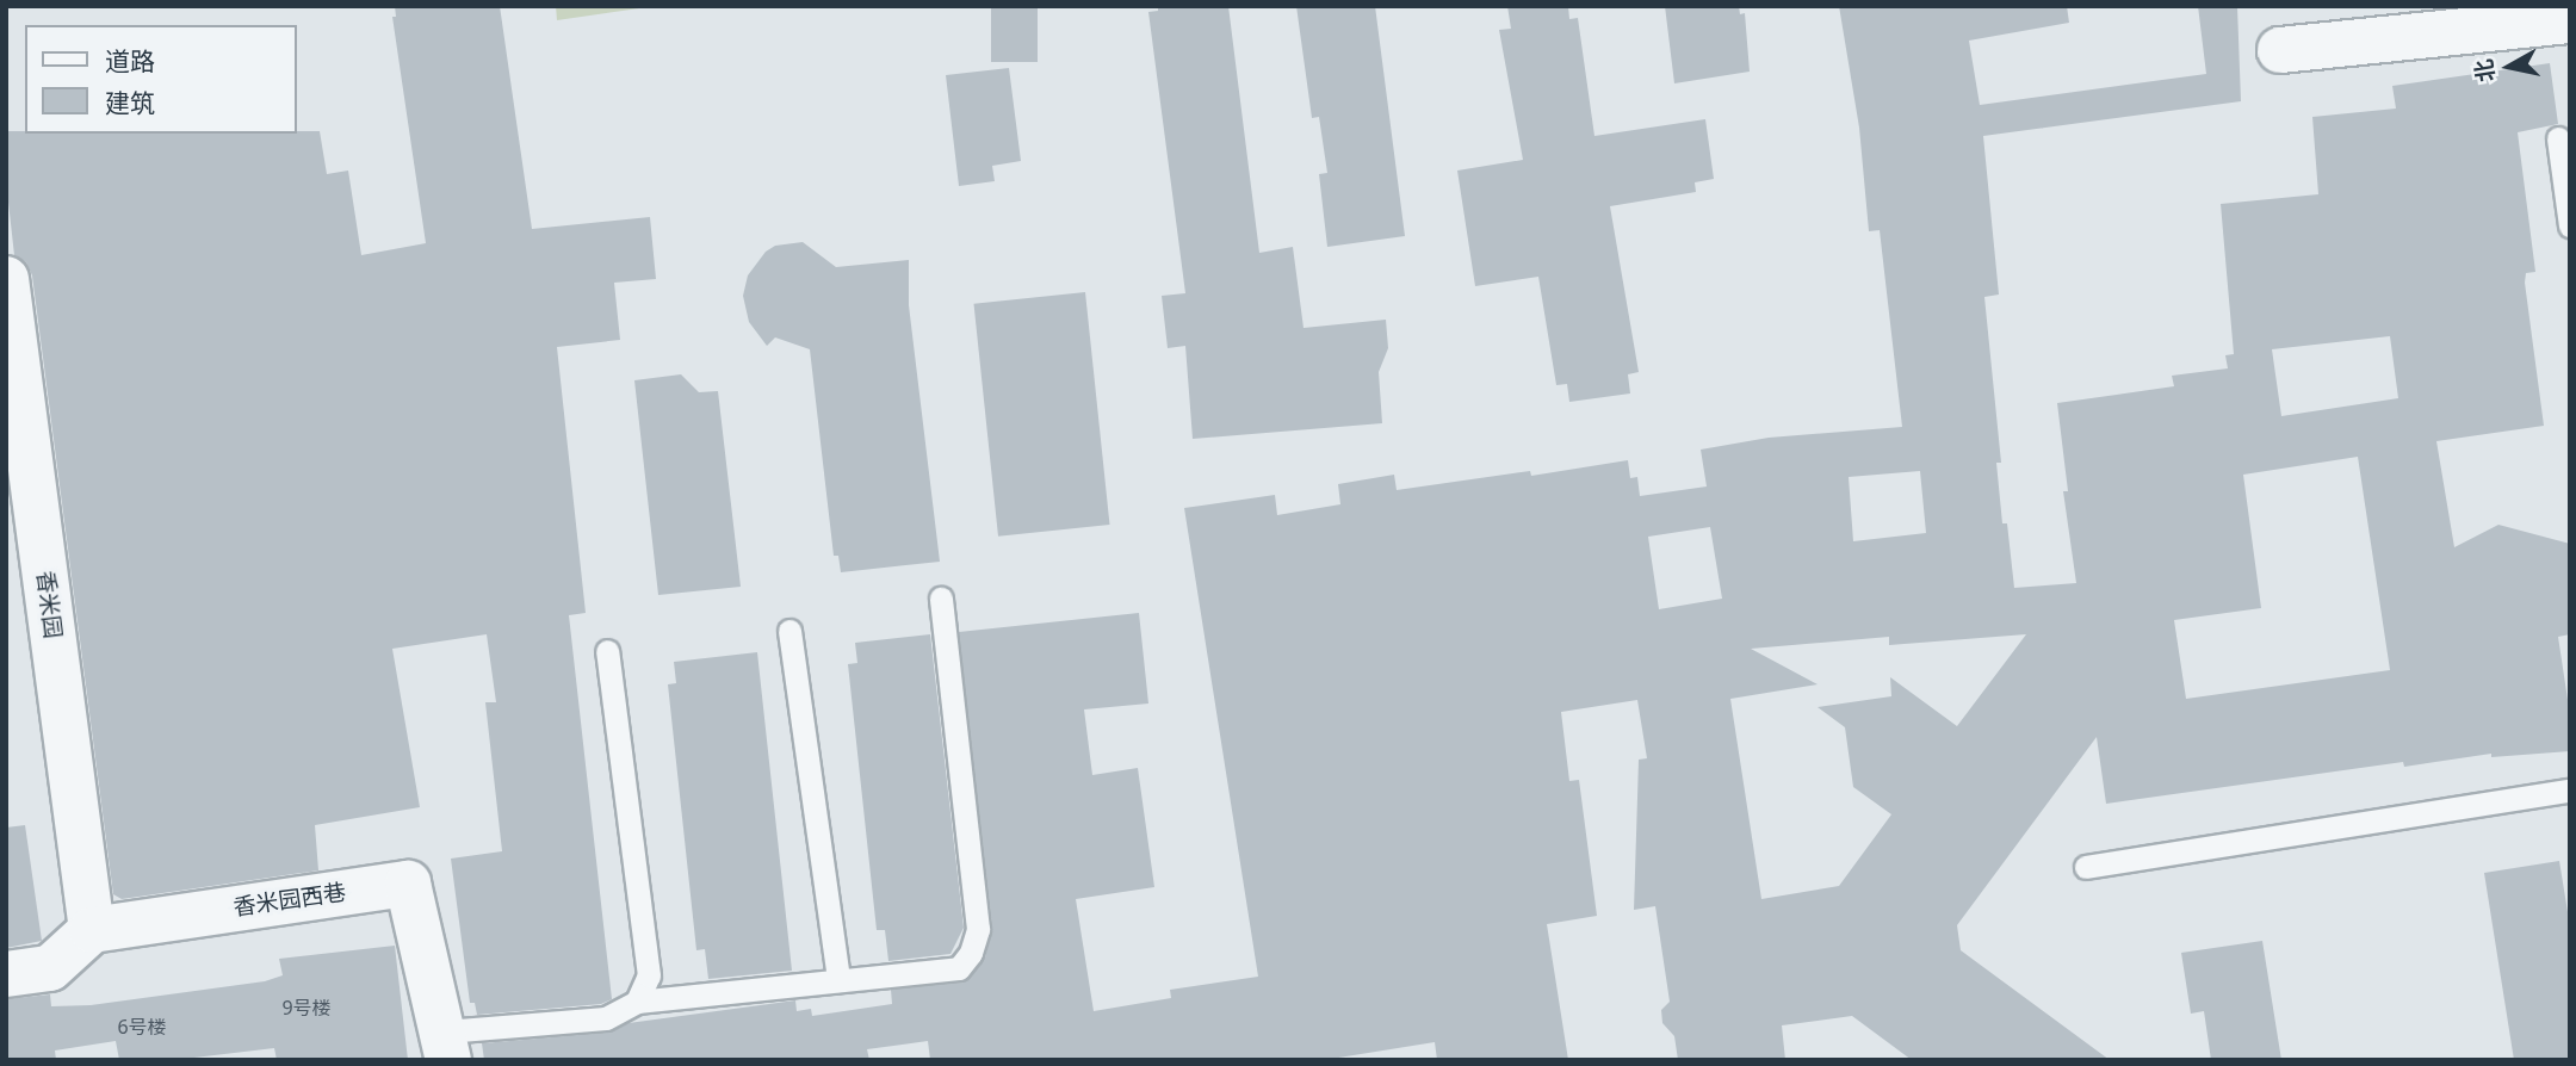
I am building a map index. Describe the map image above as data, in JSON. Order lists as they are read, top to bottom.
{
  "streets": {
    "street": ["香米园", "香米园西巷"]
  },
  "crossings": [
    ["香米园", "香米园西巷"]
  ],
  "house_numbers": ["9号楼", "6号楼"],
  "legend": ["道路", "建筑"],
  "north": "left"
}
